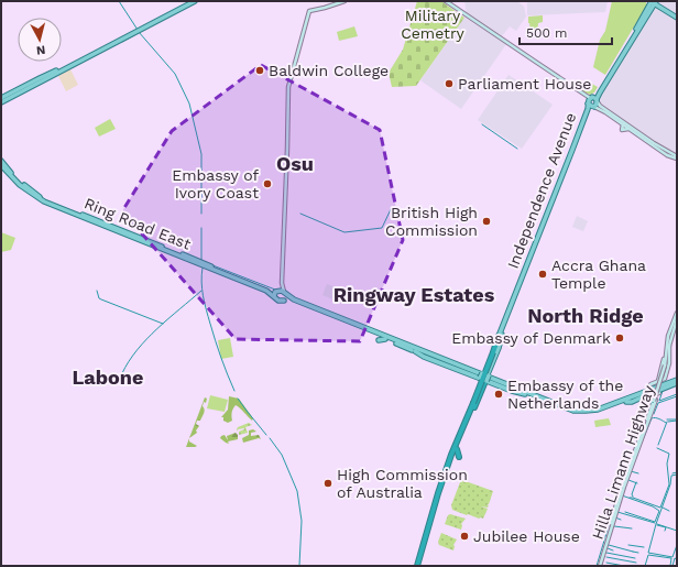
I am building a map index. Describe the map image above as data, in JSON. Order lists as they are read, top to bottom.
{
  "streets": {
    "highway": ["Independence Avenue"],
    "main road": ["Ring Road East", "Hilla Limann Highway"]
  },
  "districts": [
    "Osu",
    "Ringway Estates",
    "North Ridge",
    "Labone"
  ],
  "parks": ["Military Cemetry"],
  "places": [
    "Baldwin College",
    "Parliament House",
    "Embassy of Ivory Coast",
    "British High Commission",
    "Accra Ghana Temple",
    "Embassy of Denmark",
    "Embassy of the Netherlands",
    "High Commission of Australia",
    "Jubilee House"
  ],
  "scale_bar": "500 m",
  "north": "bottom"
}
